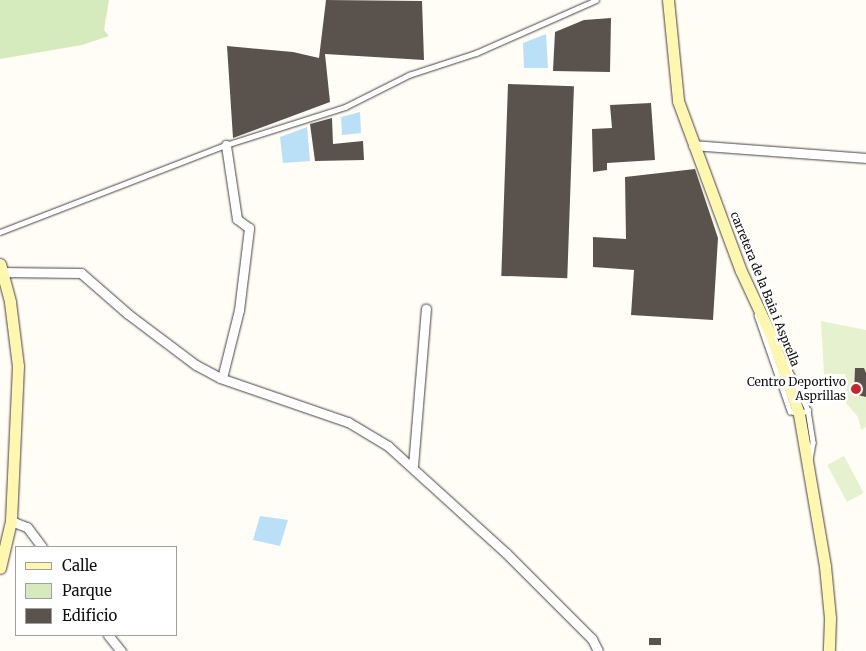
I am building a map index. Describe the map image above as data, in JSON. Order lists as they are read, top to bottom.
{
  "streets": {
    "main road": ["carretera de la Baia i Asprella"]
  },
  "places": ["Centro Deportivo Asprillas"],
  "legend": ["Calle", "Parque", "Edificio"]
}
